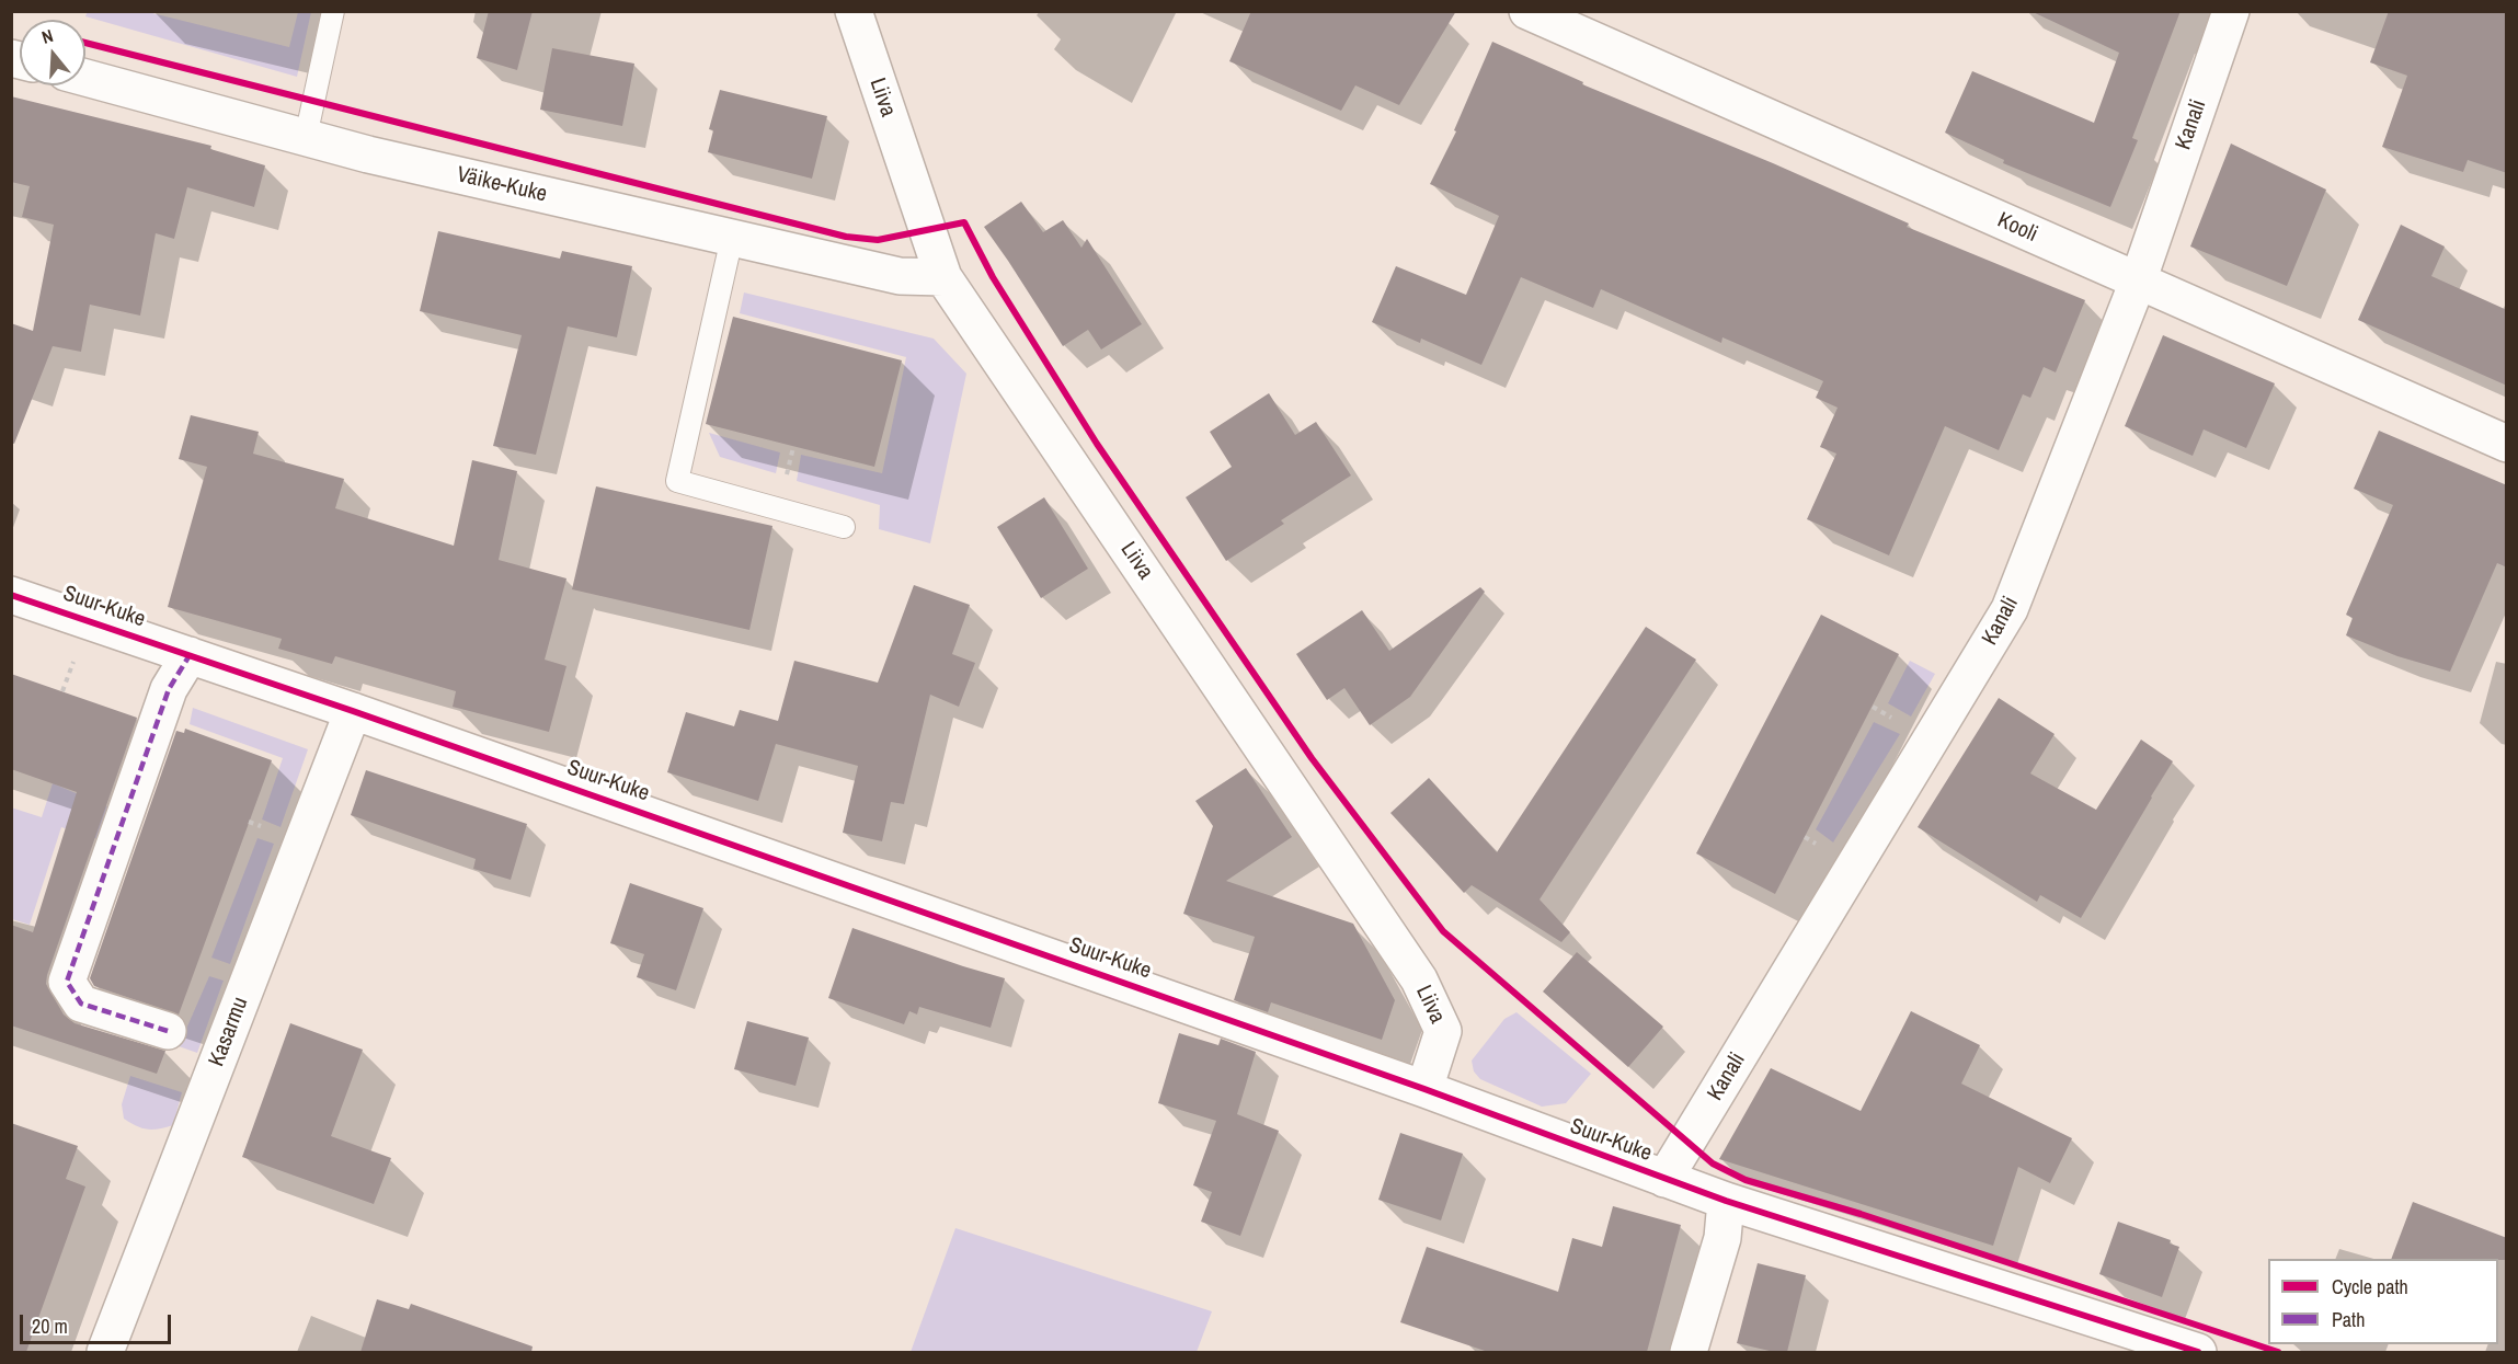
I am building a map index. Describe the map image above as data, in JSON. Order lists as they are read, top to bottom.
{
  "streets": {
    "street": [
      "Liiva",
      "Kanali",
      "Väike-Kuke",
      "Kooli",
      "Suur-Kuke",
      "Kasarmu"
    ]
  },
  "crossings": [
    ["Liiva", "Väike-Kuke"],
    ["Liiva", "Suur-Kuke"],
    ["Kanali", "Kooli"],
    ["Kanali", "Suur-Kuke"],
    ["Suur-Kuke", "Kasarmu"]
  ],
  "legend": ["Cycle path", "Path"],
  "scale_bar": "20 m",
  "north": "top"
}
